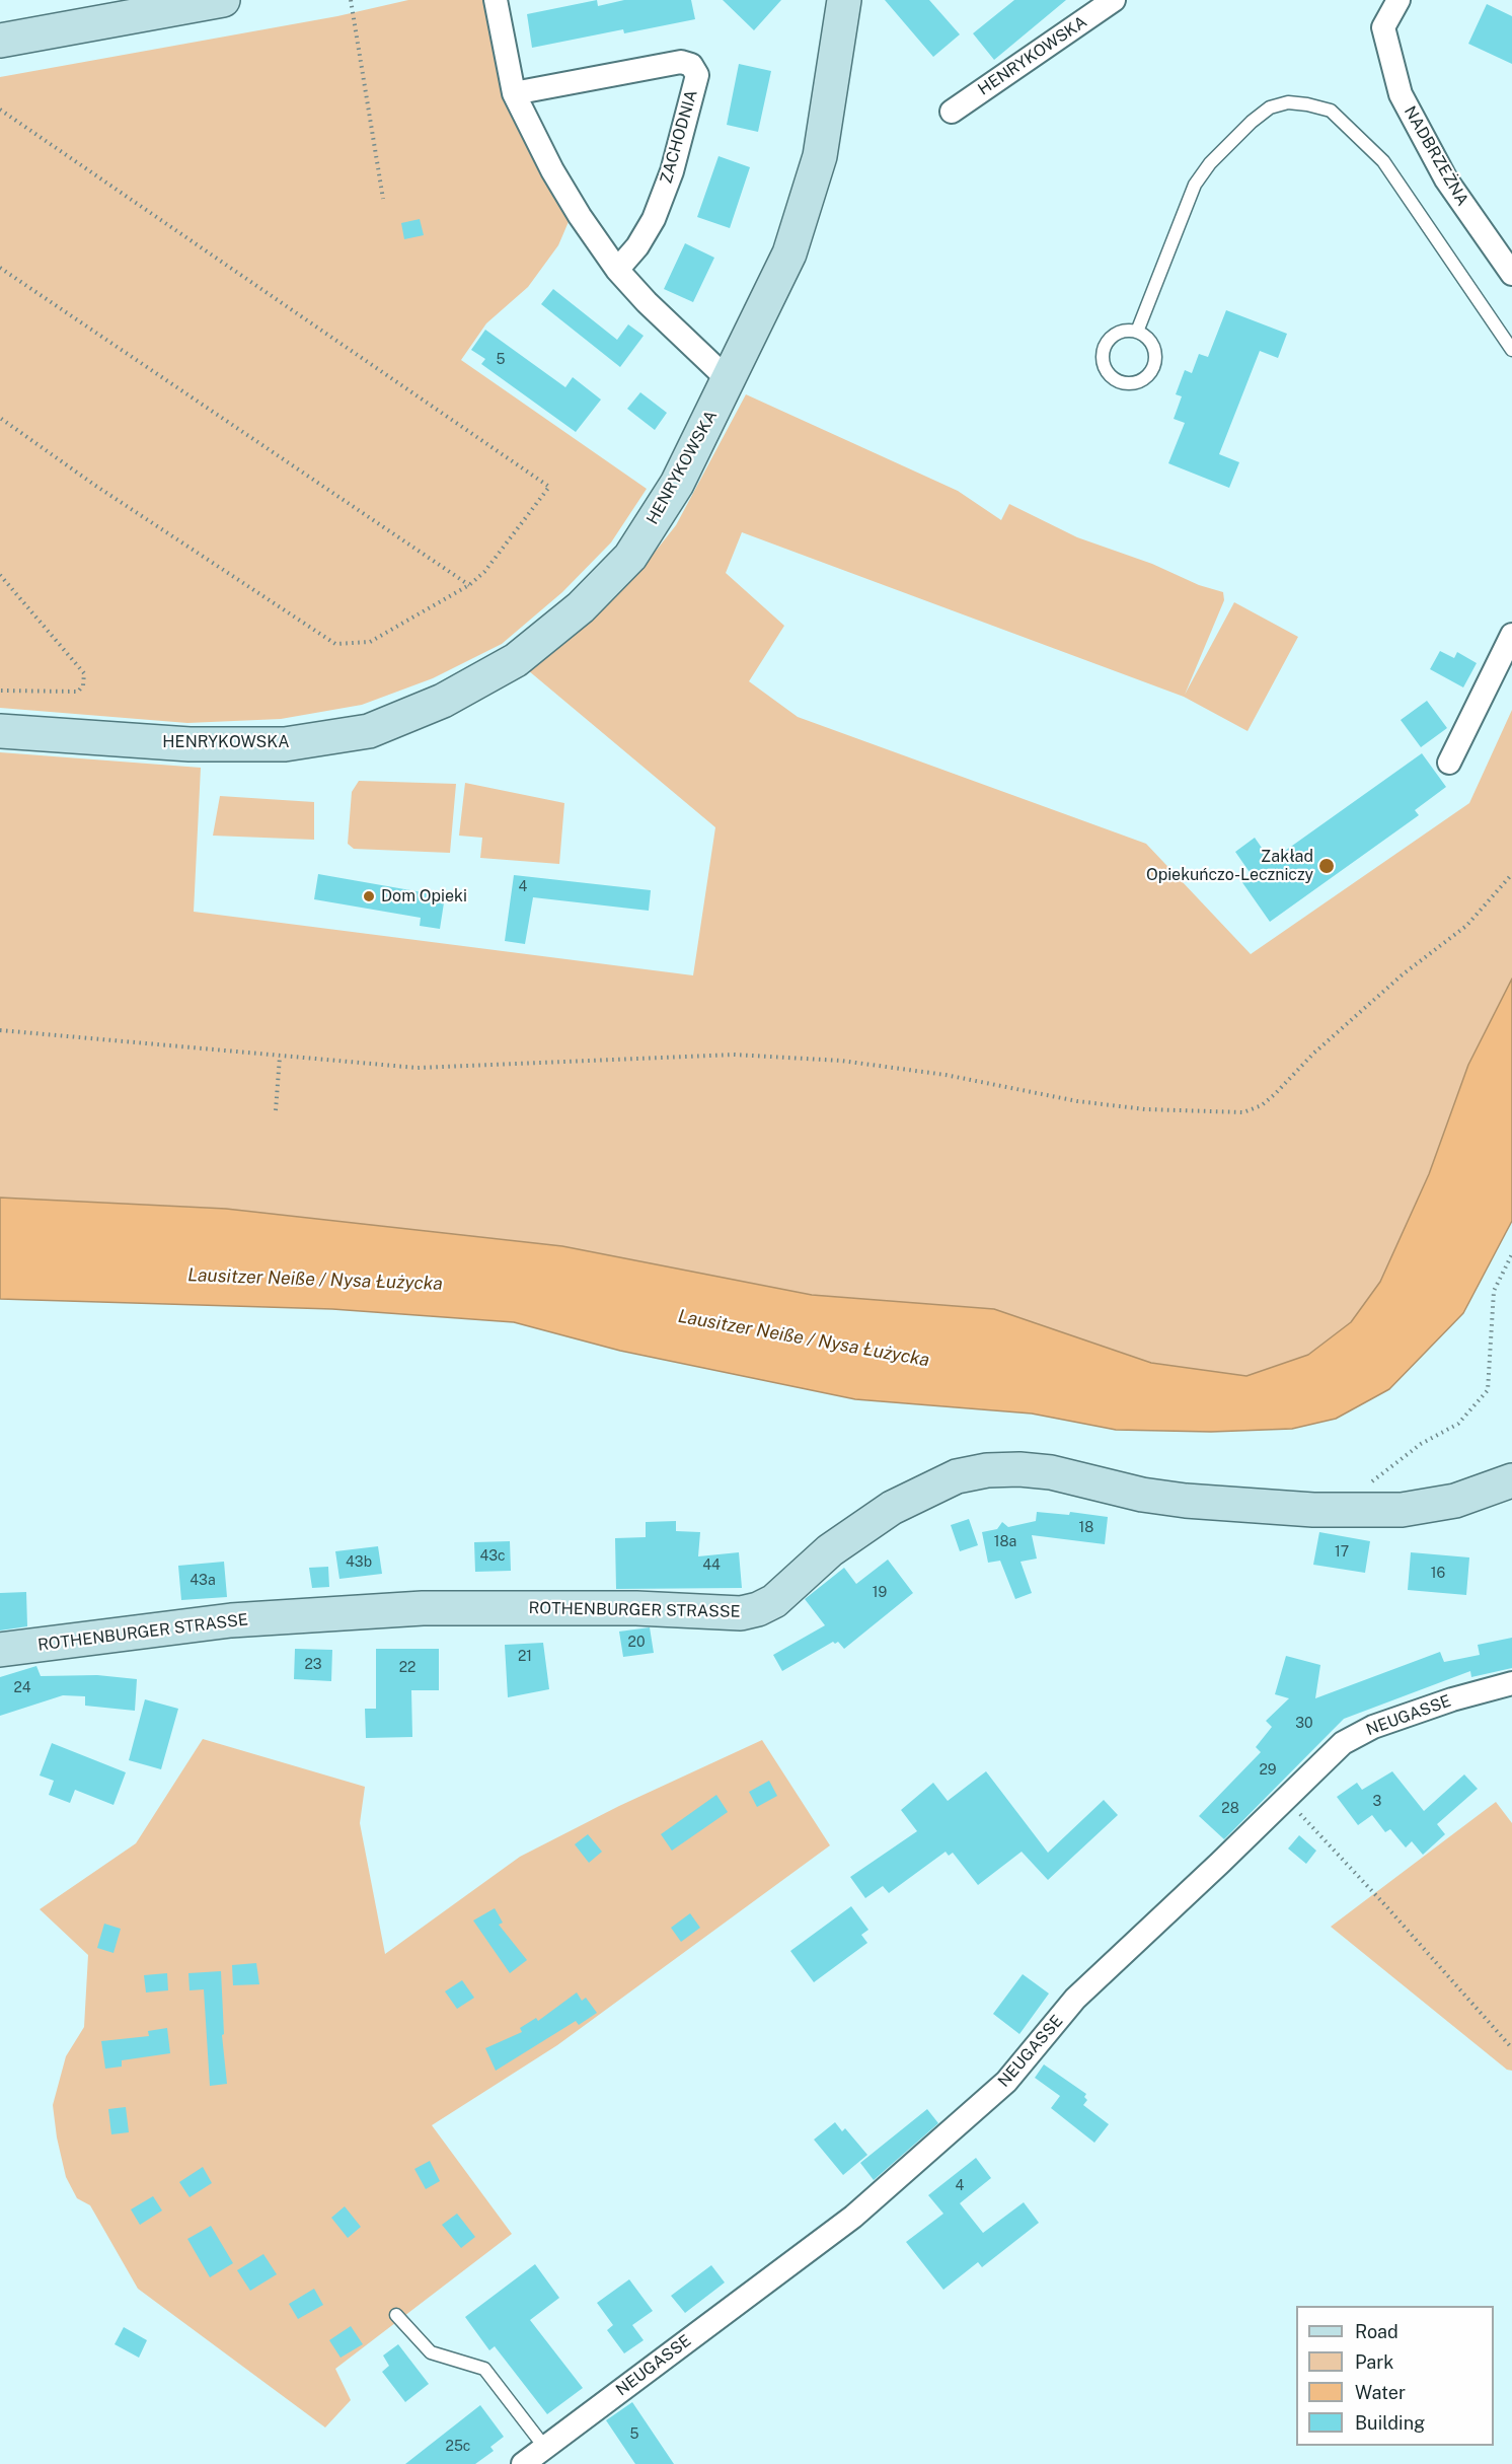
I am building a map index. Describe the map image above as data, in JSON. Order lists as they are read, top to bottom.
{
  "streets": {
    "street": [
      "HENRYKOWSKA",
      "ZACHODNIA",
      "NADBRZEŻNA",
      "ROTHENBURGER STRASSE",
      "NEUGASSE"
    ]
  },
  "water": ["Lausitzer Neiße / Nysa Łużycka"],
  "places": ["Zakład Opiekuńczo-Leczniczy", "Dom Opieki"],
  "house_numbers": [
    "5",
    "4",
    "18",
    "18a",
    "17",
    "43c",
    "43b",
    "44",
    "16",
    "43a",
    "19",
    "20",
    "21",
    "23",
    "22",
    "24",
    "30",
    "29",
    "3",
    "28",
    "4",
    "5",
    "25c"
  ],
  "legend": [
    "Road",
    "Park",
    "Water",
    "Building"
  ]
}
